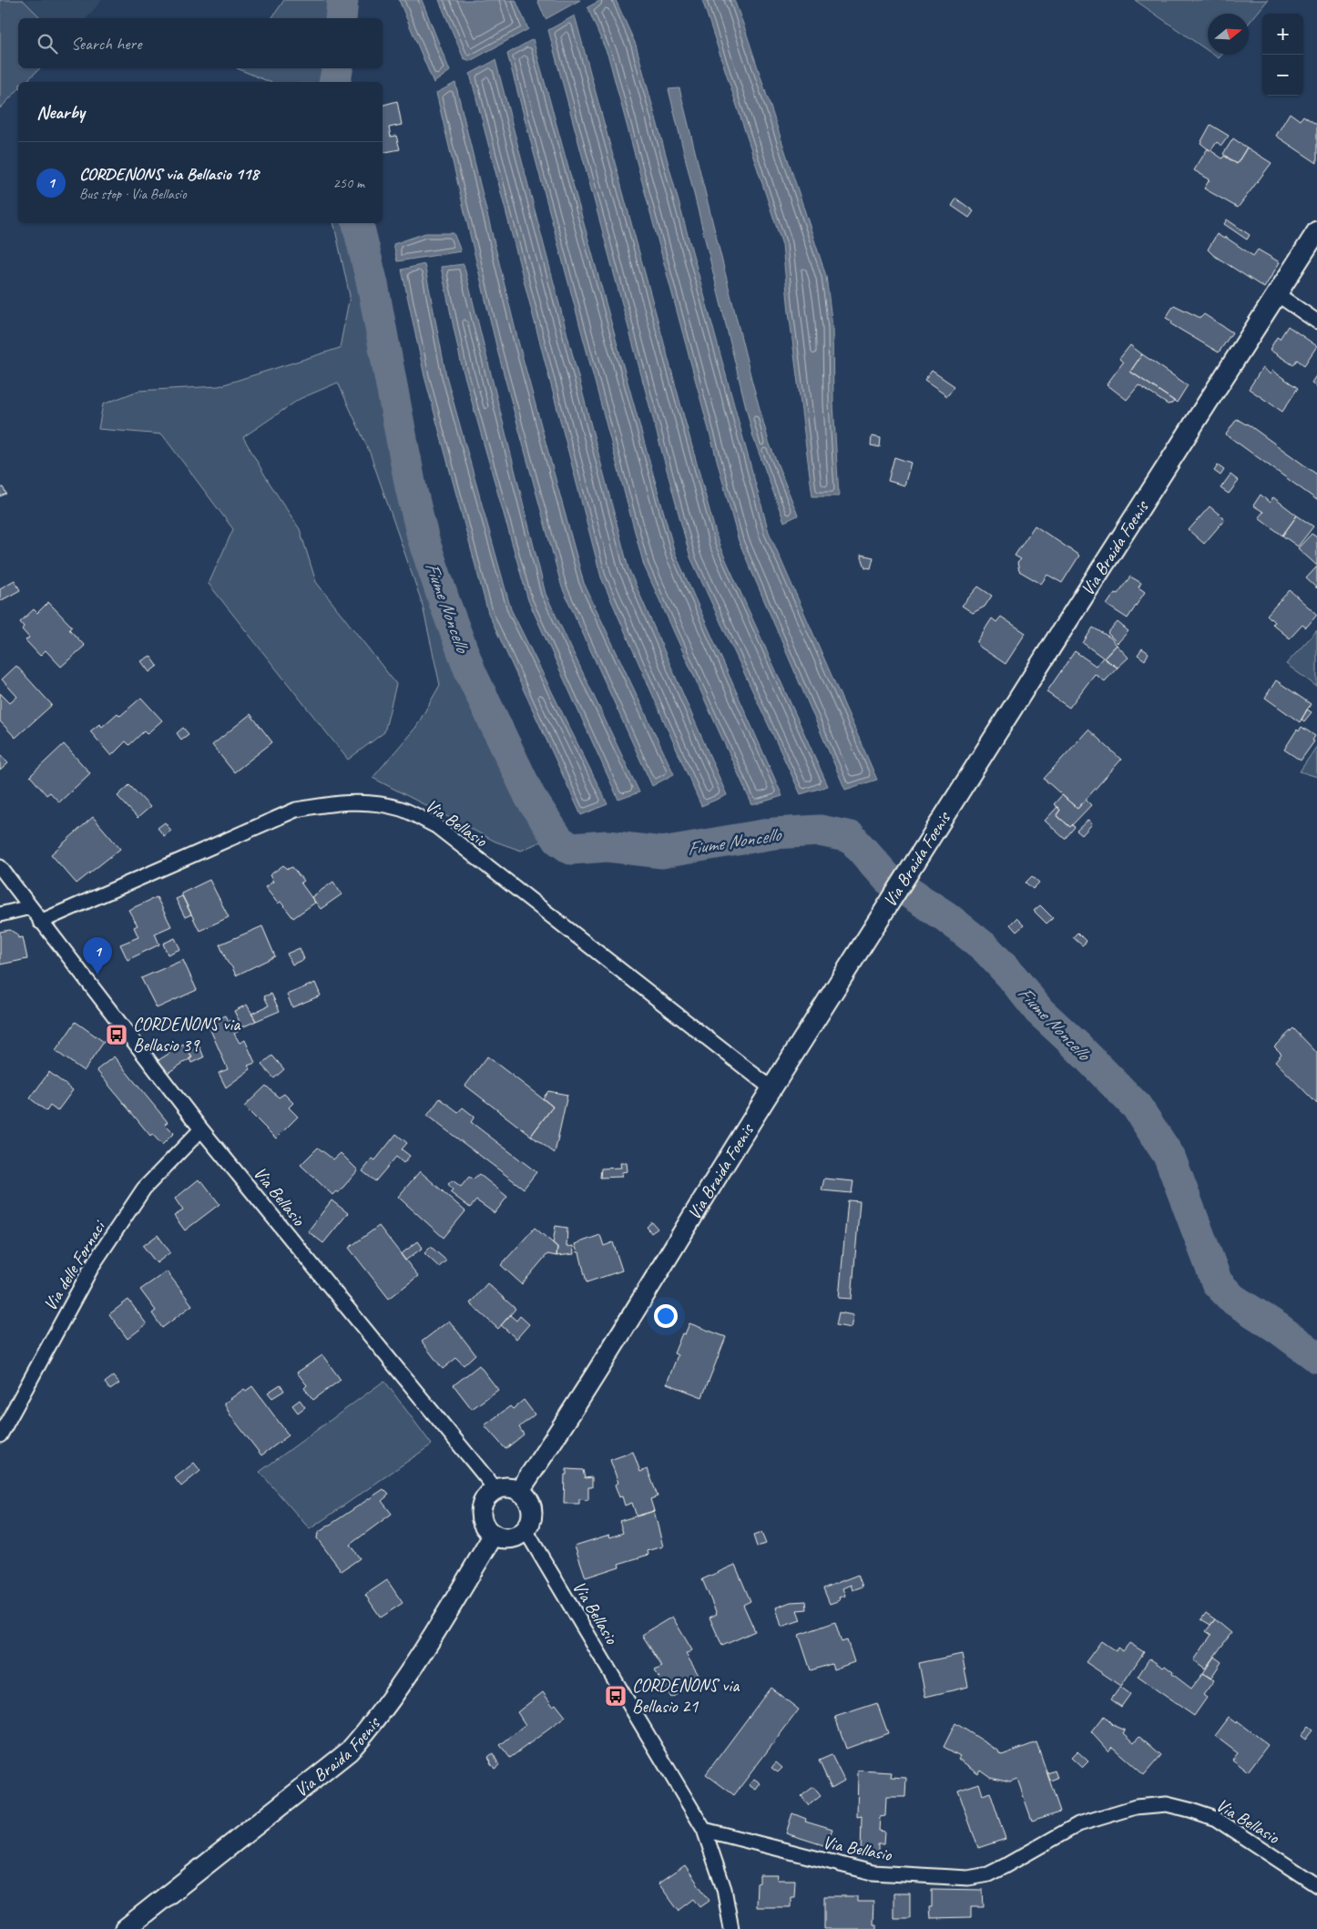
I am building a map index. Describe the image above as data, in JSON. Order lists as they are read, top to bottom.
{
  "streets": {
    "street": ["Via Braida Foenis", "Via Bellasio", "Via delle Fornaci"]
  },
  "crossings": [
    ["Via Braida Foenis", "Via Bellasio"],
    ["Via Bellasio", "Via delle Fornaci"]
  ],
  "water": ["Fiume Noncello"],
  "places": {
    "bus stop": ["CORDENONS via Bellasio 39", "CORDENONS via Bellasio 21"]
  },
  "north": "right",
  "page": {
    "map_buttons": ["+", "−"],
    "search": "Search here",
    "heading": "Nearby",
    "list": [
      {
        "mark": "1",
        "name": "CORDENONS via Bellasio 118",
        "note": "Bus stop · Via Bellasio",
        "value": "250 m"
      }
    ],
    "pins": "1"
  }
}
